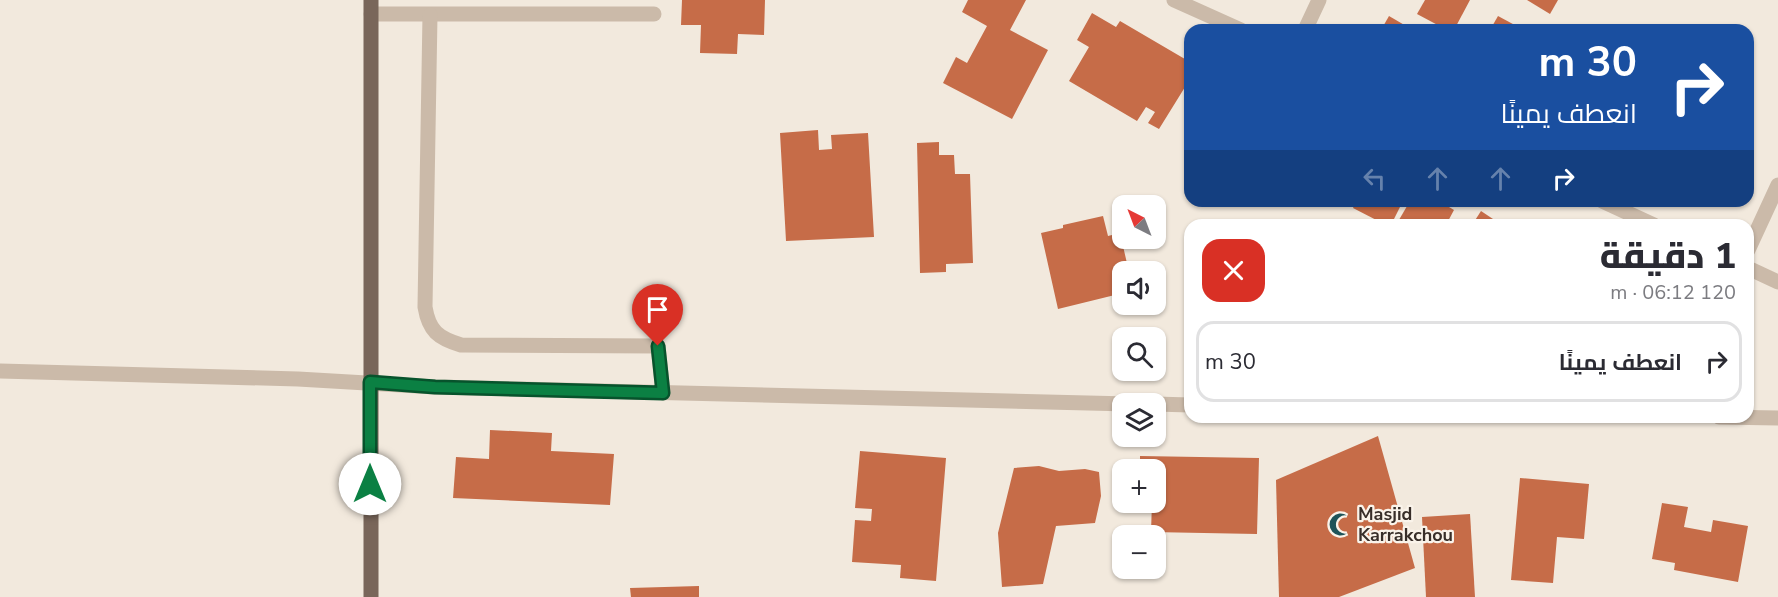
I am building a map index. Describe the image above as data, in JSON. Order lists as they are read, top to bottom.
{
  "places": {
    "mosque": ["Masjid Karrakchou"]
  },
  "north": "top left",
  "page": {
    "turn": ["30 m", "انعطف يمينًا"],
    "map_buttons": ["+", "−"],
    "heading": ["1 دقيقة", "120 m · 06:12"],
    "list": [
      {
        "name": "انعطف يمينًا",
        "value": "30 m"
      }
    ]
  }
}
